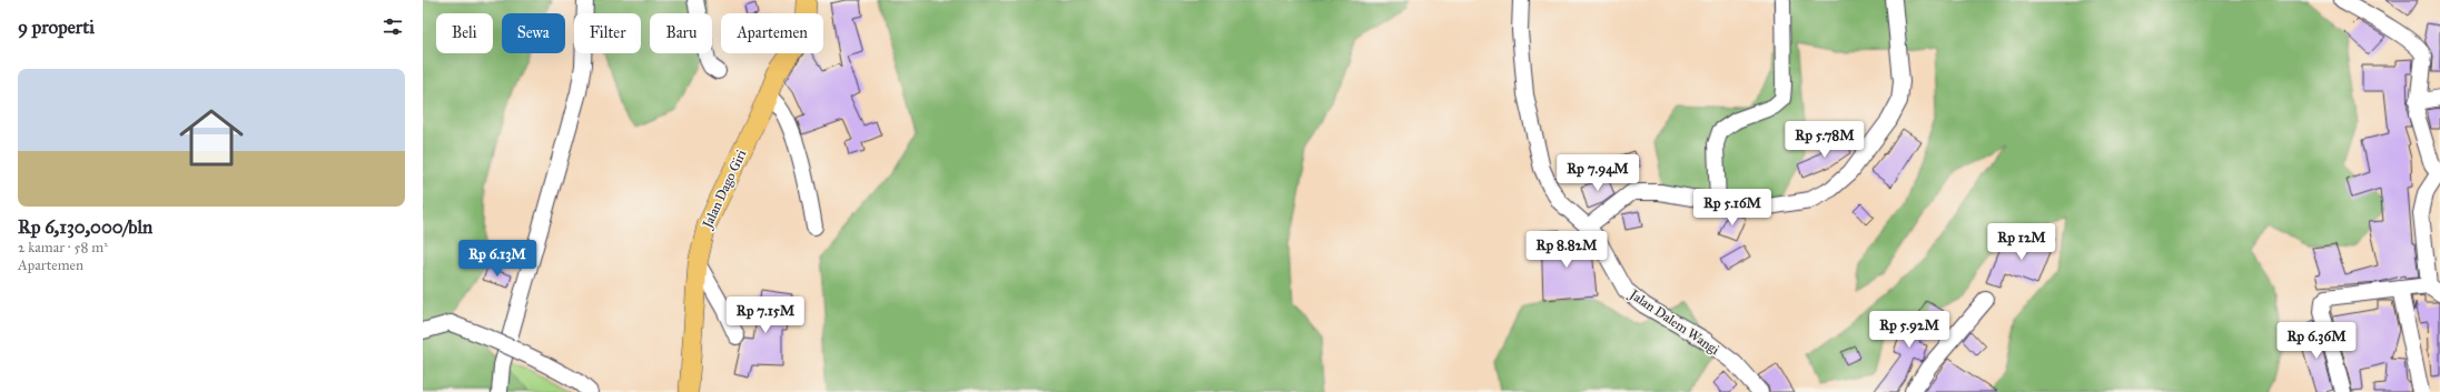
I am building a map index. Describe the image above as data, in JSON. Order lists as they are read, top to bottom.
{
  "streets": {
    "main road": ["Jalan Dago Giri"],
    "street": ["Jalan Dalem Wangi"]
  },
  "page": {
    "heading": "9 properti",
    "chip": [
      "Beli",
      "Sewa",
      "Filter",
      "Baru",
      "Apartemen"
    ],
    "list": [
      {
        "name": "Rp 6,130,000/bln",
        "note": "2 kamar · 58 m² · Apartemen"
      }
    ],
    "price": [
      "Rp 5.78M",
      "Rp 7.94M",
      "Rp 5.16M",
      "Rp 12M",
      "Rp 8.82M",
      "Rp 6.13M",
      "Rp 7.15M",
      "Rp 5.92M",
      "Rp 6.36M"
    ]
  }
}
